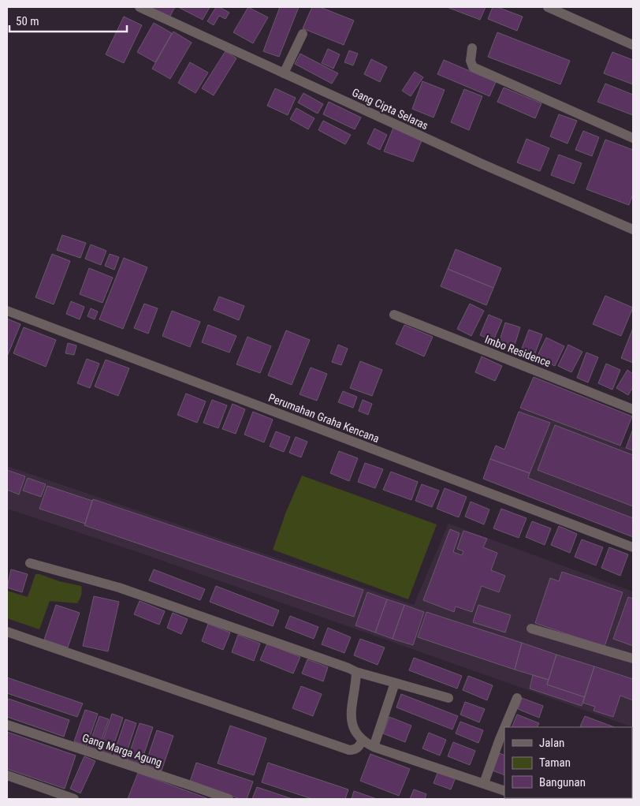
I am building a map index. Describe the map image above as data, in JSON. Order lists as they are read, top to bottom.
{
  "streets": {
    "street": [
      "Gang Cipta Selaras",
      "Imbo Residence",
      "Perumahan Graha Kencana",
      "Gang Marga Agung"
    ]
  },
  "legend": ["Jalan", "Taman", "Bangunan"],
  "scale_bar": "50 m"
}
